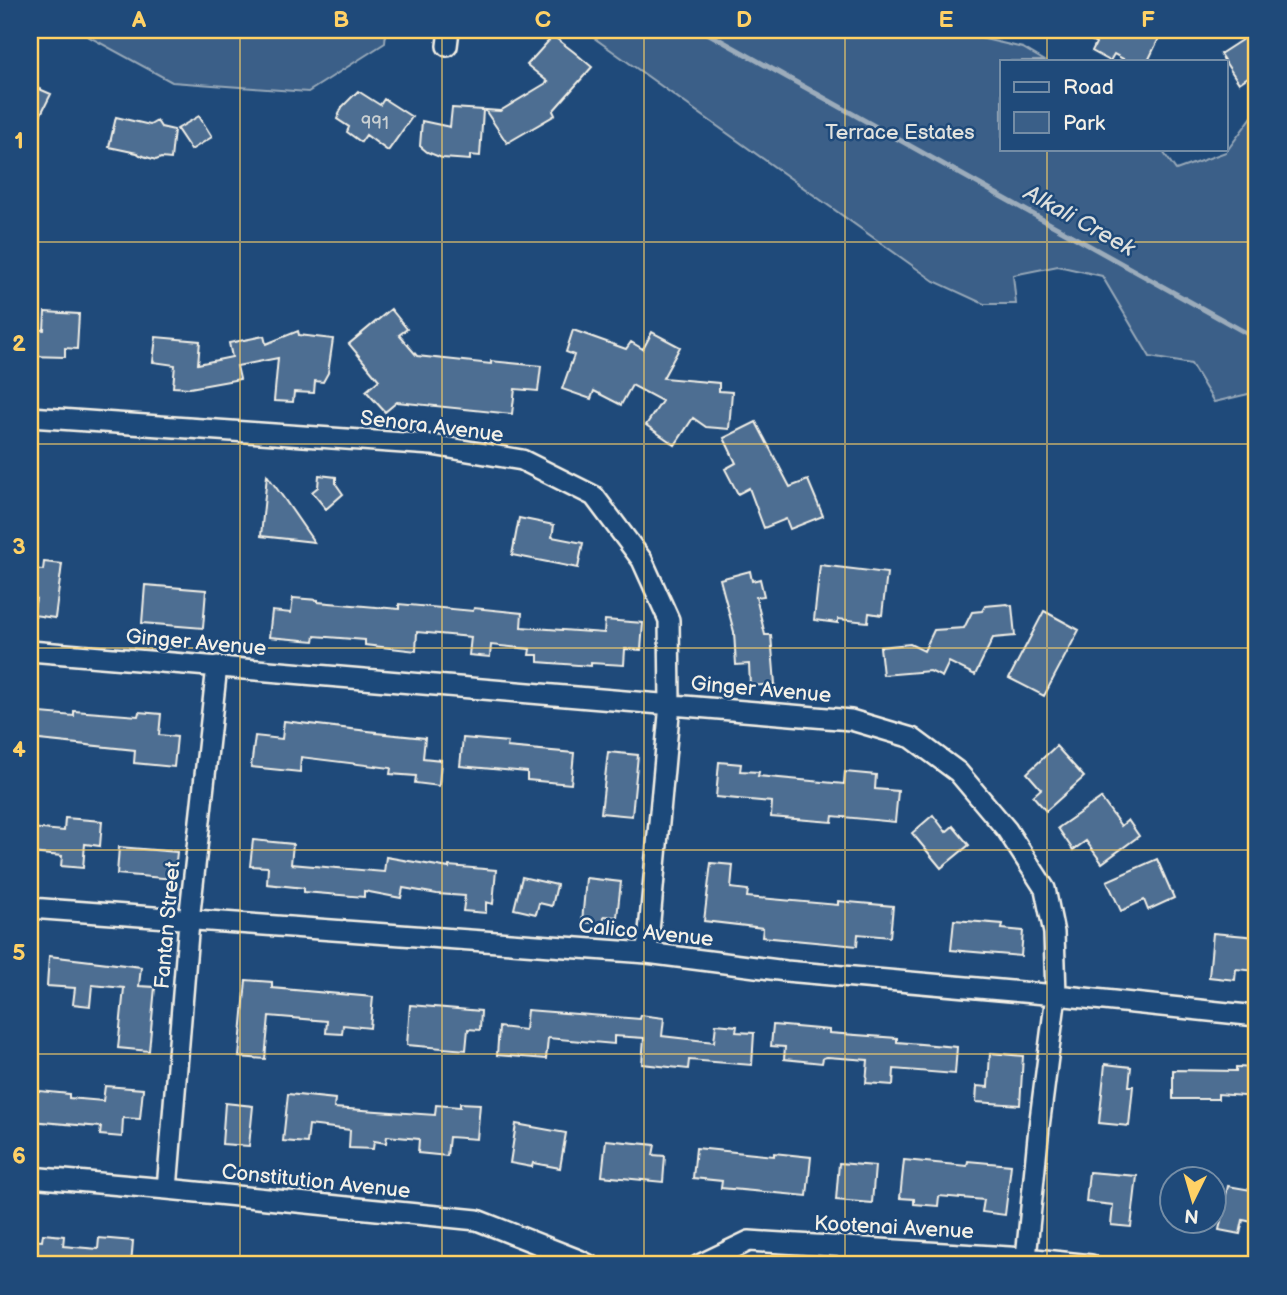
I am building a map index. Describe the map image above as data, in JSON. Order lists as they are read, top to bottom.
{
  "streets": {
    "street": [
      "Senora Avenue",
      "Ginger Avenue",
      "Fantan Street",
      "Calico Avenue",
      "Constitution Avenue",
      "Kootenai Avenue"
    ]
  },
  "crossings": [
    ["Senora Avenue", "Ginger Avenue"],
    ["Senora Avenue", "Calico Avenue"],
    ["Ginger Avenue", "Fantan Street"],
    ["Ginger Avenue", "Calico Avenue"],
    ["Ginger Avenue", "Kootenai Avenue"],
    ["Fantan Street", "Calico Avenue"],
    ["Fantan Street", "Constitution Avenue"]
  ],
  "water": ["Alkali Creek"],
  "parks": ["Terrace Estates"],
  "house_numbers": ["991"],
  "legend": ["Road", "Park"],
  "north": "bottom",
  "grid": {
    "columns": [
      "A",
      "B",
      "C",
      "D",
      "E",
      "F"
    ],
    "rows": [
      "1",
      "2",
      "3",
      "4",
      "5",
      "6"
    ]
  }
}
